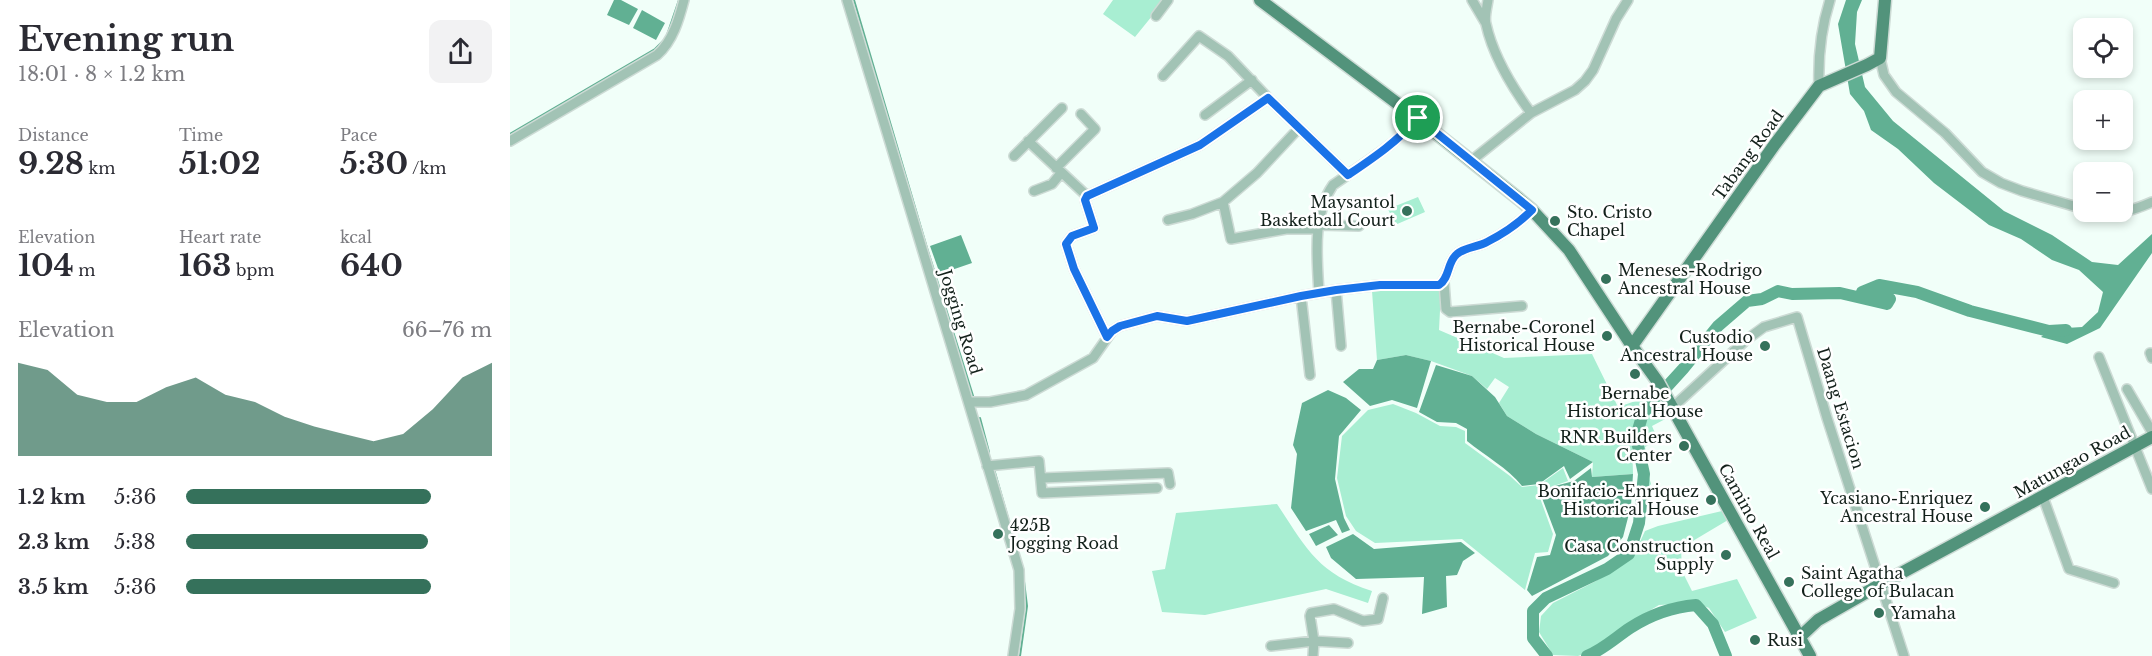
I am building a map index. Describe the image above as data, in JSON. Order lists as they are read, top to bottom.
{
  "streets": {
    "main road": ["Tabang Road", "Matungao Road", "Camino Real"],
    "street": ["Jogging Road", "Daang Estacion"]
  },
  "crossings": [
    ["Tabang Road", "Camino Real"],
    ["Daang Estacion", "Matungao Road"],
    ["Daang Estacion", "Camino Real"],
    ["Matungao Road", "Camino Real"]
  ],
  "places": [
    "Maysantol Basketball Court",
    "Sto. Cristo Chapel",
    "Meneses-Rodrigo Ancestral House",
    "Bernabe-Coronel Historical House",
    "Custodio Ancestral House",
    "Bernabe Historical House",
    "RNR Builders Center",
    "Bonifacio-Enriquez Historical House",
    "Ycasiano-Enriquez Ancestral House",
    "425B Jogging Road",
    "Casa Construction Supply",
    "Saint Agatha College of Bulacan",
    "Yamaha",
    "Rusi"
  ],
  "page": {
    "heading": ["Evening run", "18:01 · 8 × 1.2 km"],
    "map_buttons": ["+", "−"],
    "stats": [
      ["Distance", "9.28 km"],
      ["Time", "51:02"],
      ["Pace", "5:30 /km"],
      ["Elevation", "104 m"],
      ["Heart rate", "163 bpm"],
      ["kcal", "640"]
    ],
    "chart": ["Elevation", "66–76 m"],
    "list": [
      {
        "name": "1.2 km",
        "note": "5:36"
      },
      {
        "name": "2.3 km",
        "note": "5:38"
      },
      {
        "name": "3.5 km",
        "note": "5:36"
      }
    ]
  }
}
